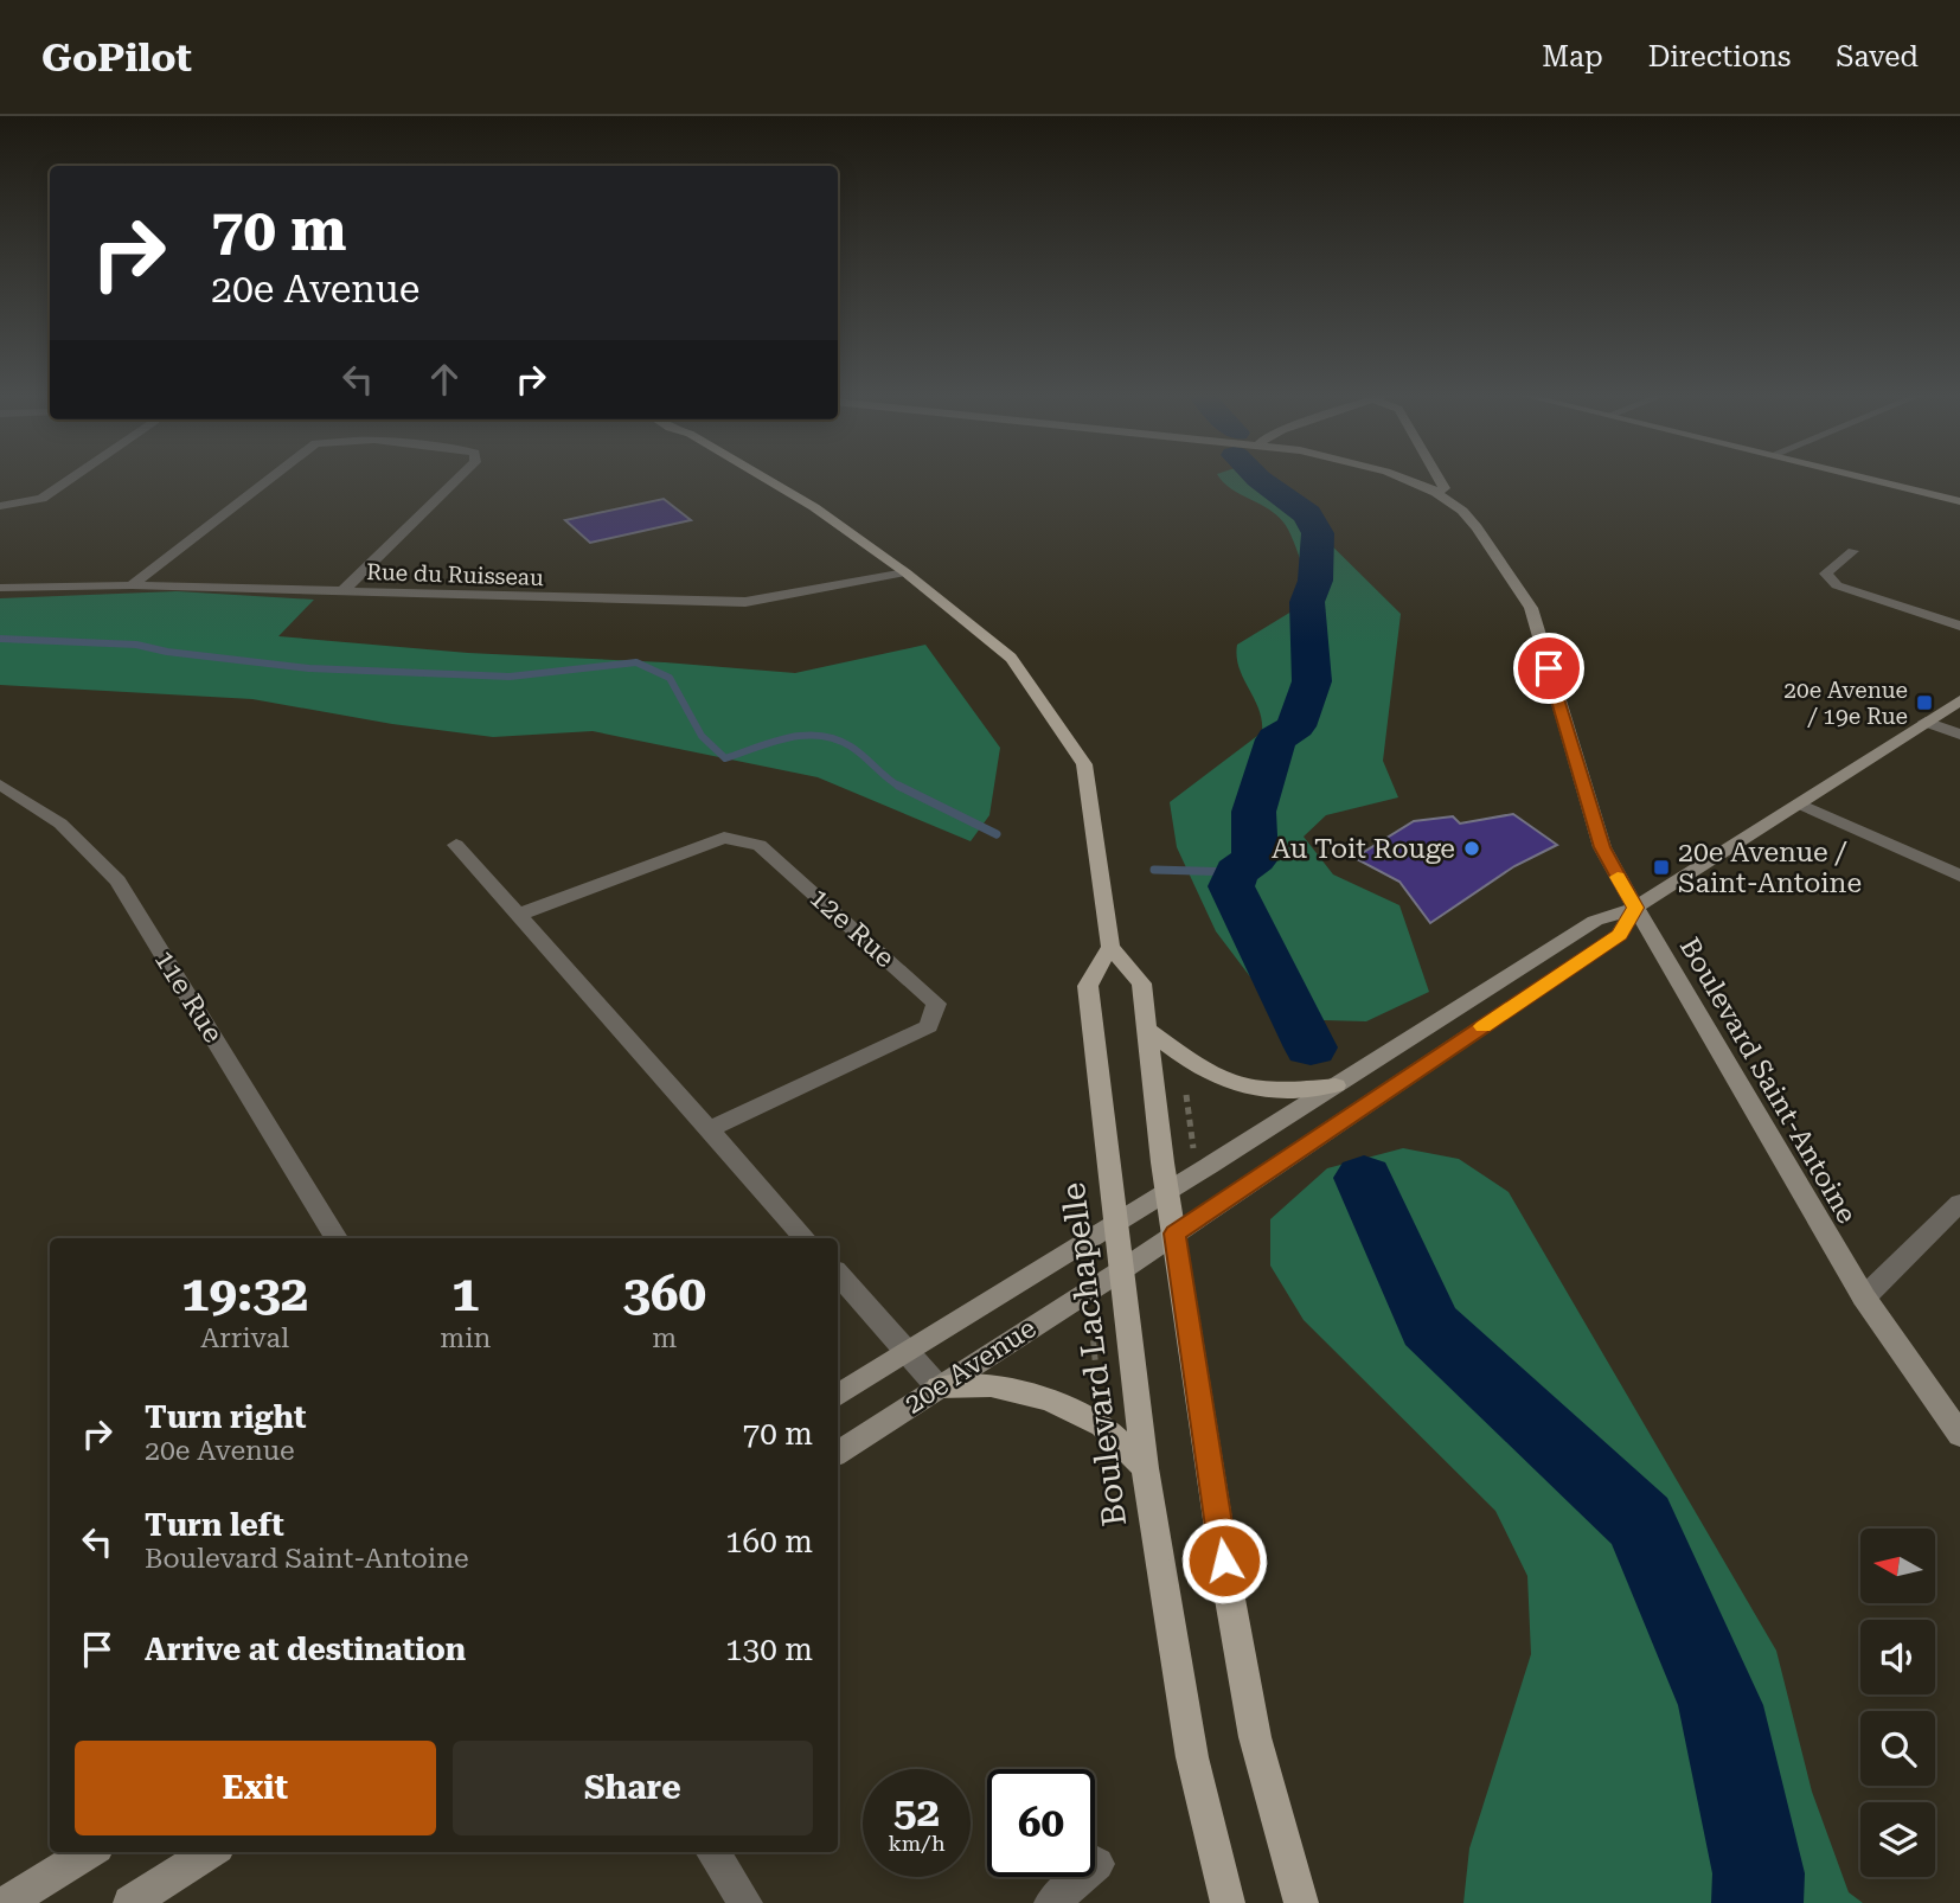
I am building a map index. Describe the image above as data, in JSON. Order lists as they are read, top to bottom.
{
  "streets": {
    "main road": ["Boulevard Lachapelle"],
    "street": [
      "Rue du Ruisseau",
      "12e Rue",
      "11e Rue",
      "Boulevard Saint-Antoine",
      "20e Avenue"
    ]
  },
  "crossings": [
    ["Boulevard Saint-Antoine", "20e Avenue"],
    ["Boulevard Lachapelle", "20e Avenue"]
  ],
  "places": {
    "transit": ["20e Avenue / 19e Rue", "20e Avenue / Saint-Antoine"],
    "other": ["Au Toit Rouge"]
  },
  "north": "left",
  "page": {
    "header": "GoPilot",
    "nav": ["Map", "Directions", "Saved"],
    "turn": ["70 m", "20e Avenue"],
    "eta": [
      "19:32",
      "Arrival",
      "1",
      "min",
      "360",
      "m"
    ],
    "list": [
      {
        "name": "Turn right",
        "note": "20e Avenue",
        "value": "70 m"
      },
      {
        "name": "Turn left",
        "note": "Boulevard Saint-Antoine",
        "value": "160 m"
      },
      {
        "name": "Arrive at destination",
        "value": "130 m"
      }
    ],
    "buttons": ["Exit", "Share"],
    "speed": "52 km/h",
    "limit": "60"
  }
}
